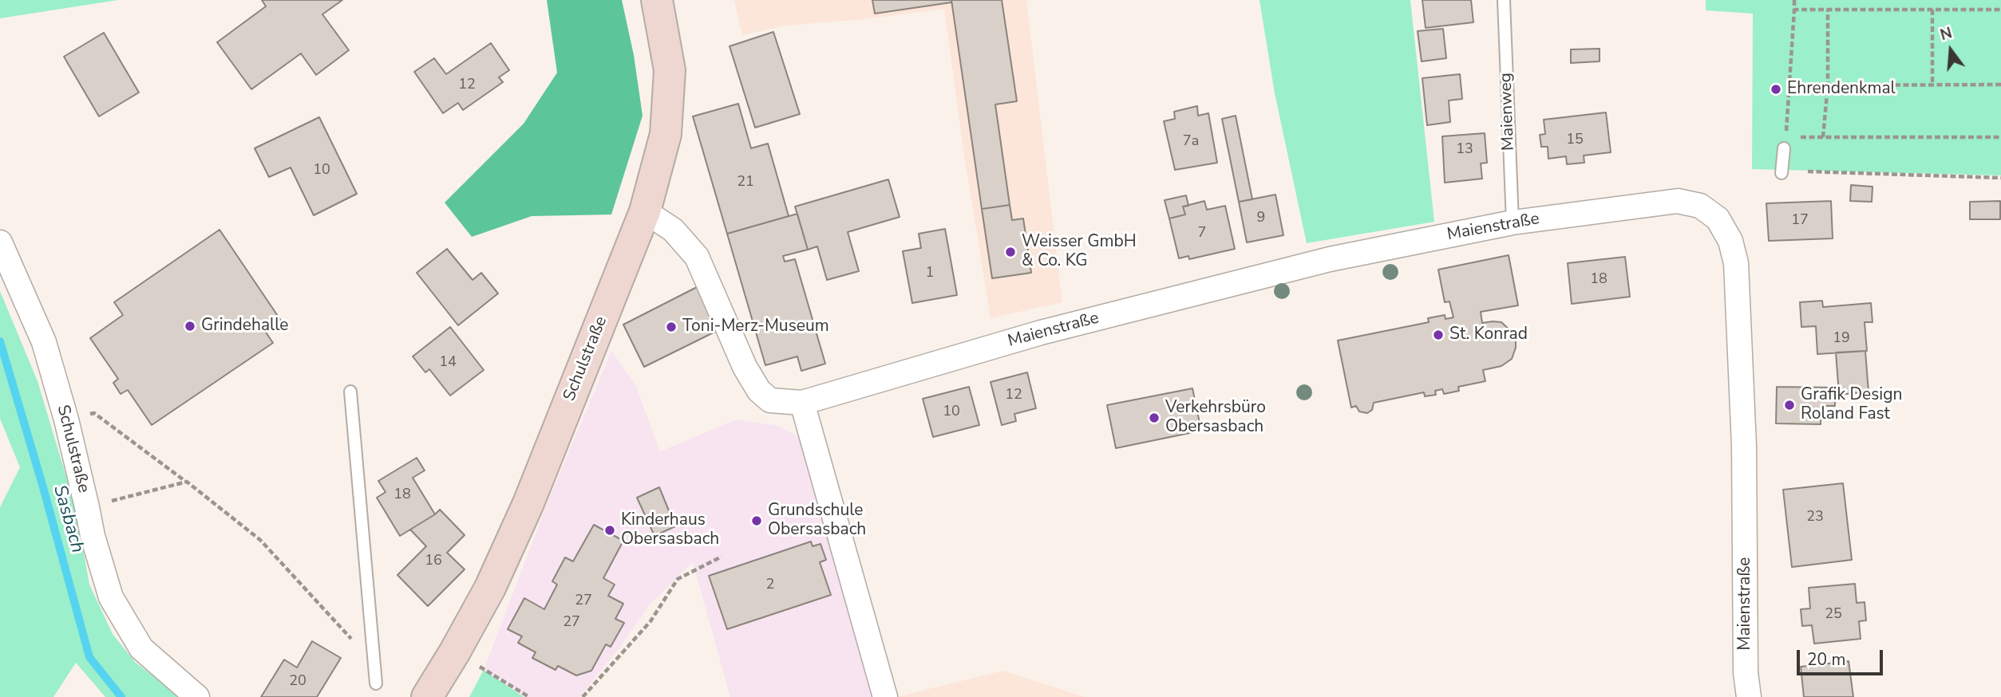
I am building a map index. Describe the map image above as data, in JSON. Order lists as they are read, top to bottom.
{
  "streets": {
    "main road": ["Schulstraße"],
    "street": ["Maienstraße"],
    "lane": ["Maienweg"]
  },
  "crossings": [
    ["Maienweg", "Maienstraße"],
    ["Maienstraße", "Schulstraße"]
  ],
  "water": ["Sasbach"],
  "places": [
    "Ehrendenkmal",
    "Weisser GmbH & Co. KG",
    "Grindehalle",
    "Toni-Merz-Museum",
    "St. Konrad",
    "Grafik Design Roland Fast",
    "Verkehrsbüro Obersasbach",
    "Grundschule Obersasbach",
    "Kinderhaus Obersasbach"
  ],
  "house_numbers": [
    "12",
    "15",
    "7a",
    "13",
    "10",
    "21",
    "9",
    "17",
    "7",
    "1",
    "18",
    "19",
    "14",
    "12",
    "10",
    "18",
    "23",
    "16",
    "2",
    "27",
    "25",
    "27",
    "20"
  ],
  "scale_bar": "20 m",
  "north": "top"
}
